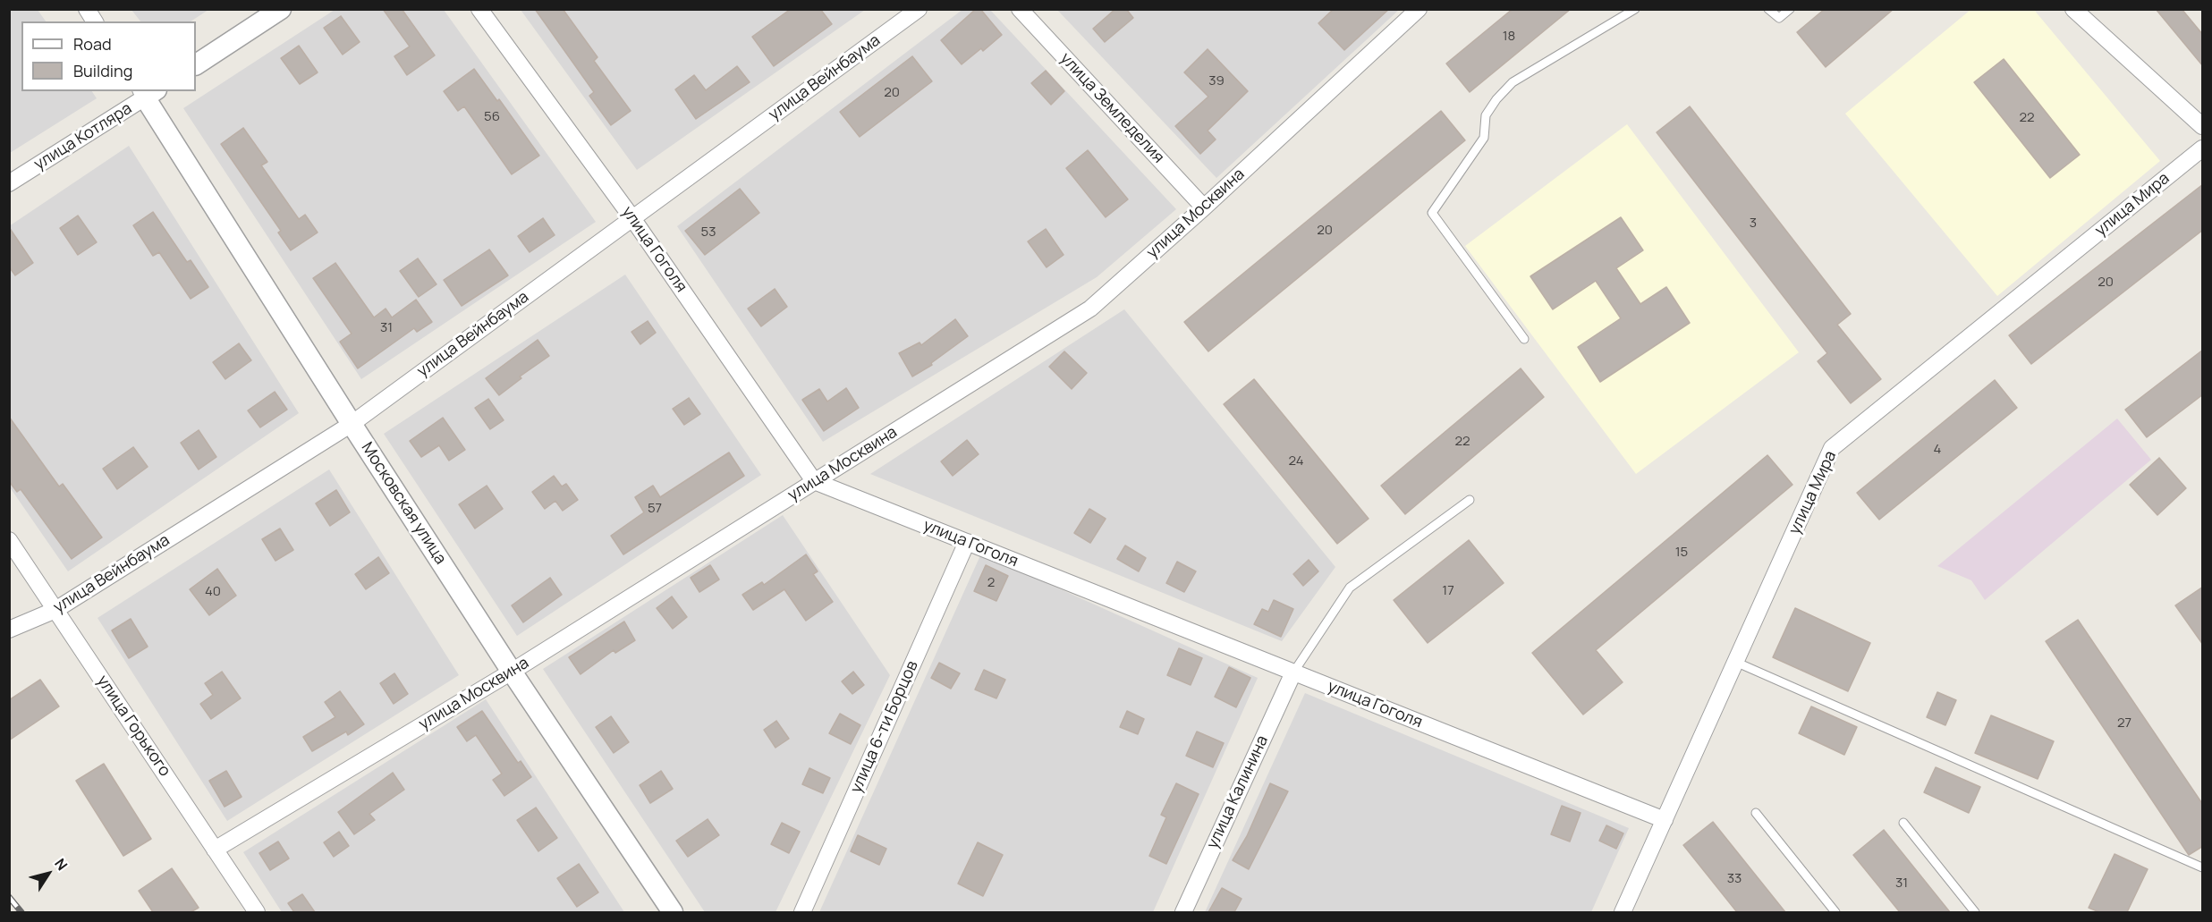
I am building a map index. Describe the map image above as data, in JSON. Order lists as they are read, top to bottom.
{
  "streets": {
    "street": [
      "улица Вейнбаума",
      "улица Земледелия",
      "улица Котляра",
      "улица Мира",
      "улица Москвина",
      "улица Гоголя",
      "Московская улица",
      "улица Горького",
      "улица 6-ти Борцов",
      "улица Калинина"
    ]
  },
  "crossings": [
    ["улица Вейнбаума", "улица Гоголя"],
    ["улица Вейнбаума", "Московская улица"],
    ["улица Вейнбаума", "улица Горького"],
    ["улица Земледелия", "улица Москвина"],
    ["улица Котляра", "Московская улица"],
    ["улица Мира", "улица Гоголя"],
    ["улица Москвина", "улица Гоголя"],
    ["улица Москвина", "Московская улица"],
    ["улица Москвина", "улица Горького"],
    ["улица Гоголя", "улица 6-ти Борцов"],
    ["улица Гоголя", "улица Калинина"]
  ],
  "house_numbers": [
    "18",
    "39",
    "20",
    "56",
    "22",
    "3",
    "20",
    "53",
    "20",
    "31",
    "22",
    "4",
    "24",
    "57",
    "15",
    "2",
    "17",
    "40",
    "27",
    "33",
    "31"
  ],
  "legend": ["Road", "Building"],
  "north": "top right"
}
